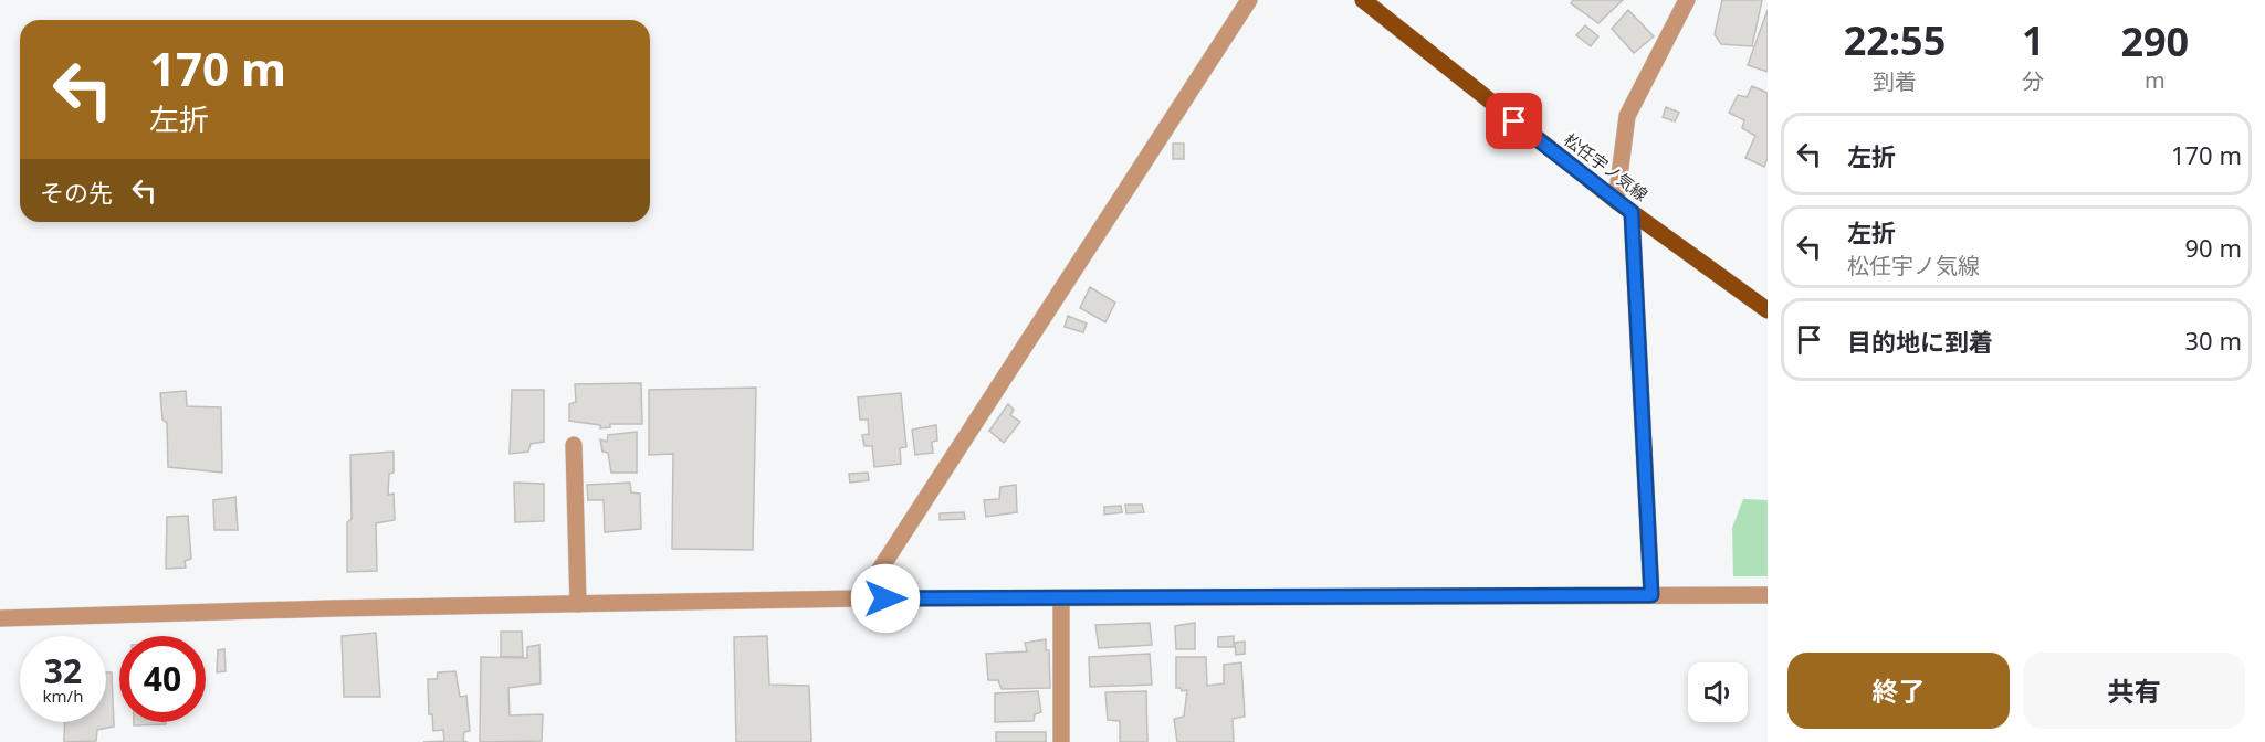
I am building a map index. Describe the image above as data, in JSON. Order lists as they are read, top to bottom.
{
  "streets": {
    "main road": ["松任宇ノ気線"]
  },
  "page": {
    "eta": [
      "22:55",
      "到着",
      "1",
      "分",
      "290",
      "m"
    ],
    "turn": ["170 m", "左折"],
    "list": [
      {
        "name": "左折",
        "value": "170 m"
      },
      {
        "name": "左折",
        "note": "松任宇ノ気線",
        "value": "90 m"
      },
      {
        "name": "目的地に到着",
        "value": "30 m"
      }
    ],
    "then": "その先",
    "speed": "32 km/h",
    "limit": "40",
    "buttons": ["終了", "共有"]
  }
}
